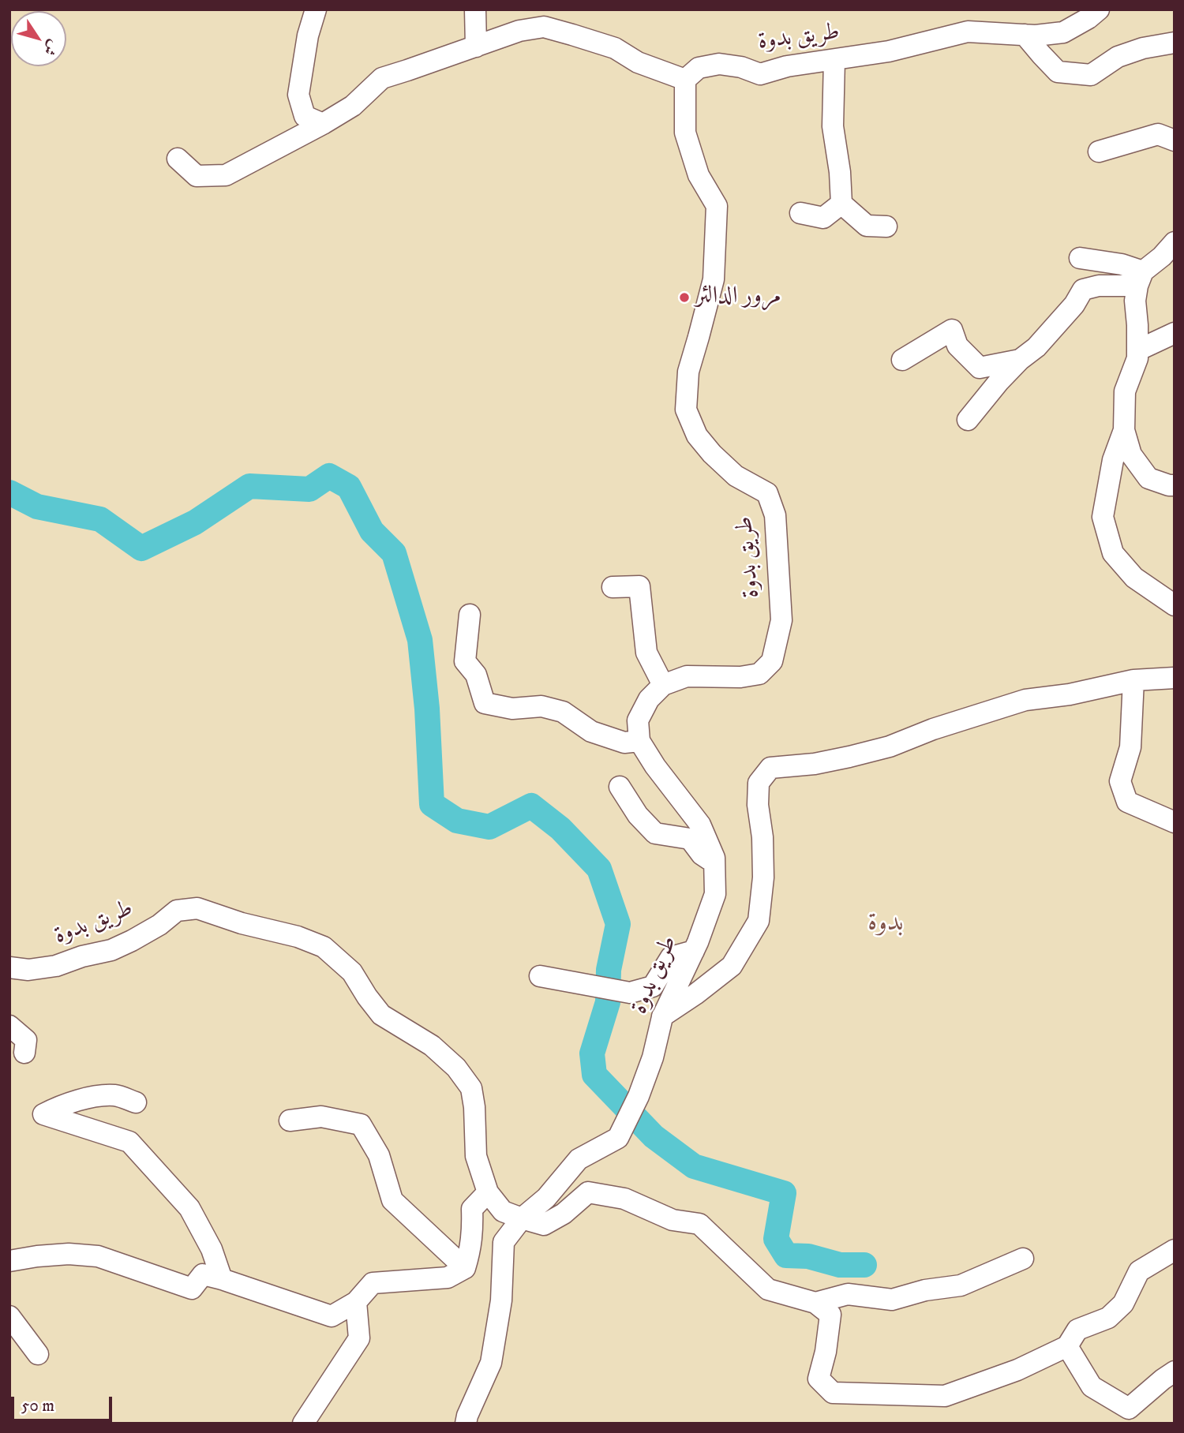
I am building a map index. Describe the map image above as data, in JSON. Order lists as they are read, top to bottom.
{
  "streets": {
    "street": ["طريق بدوة"]
  },
  "districts": ["بدوة"],
  "places": ["مرور الدالئر"],
  "scale_bar": "50 m",
  "north": "bottom right"
}
